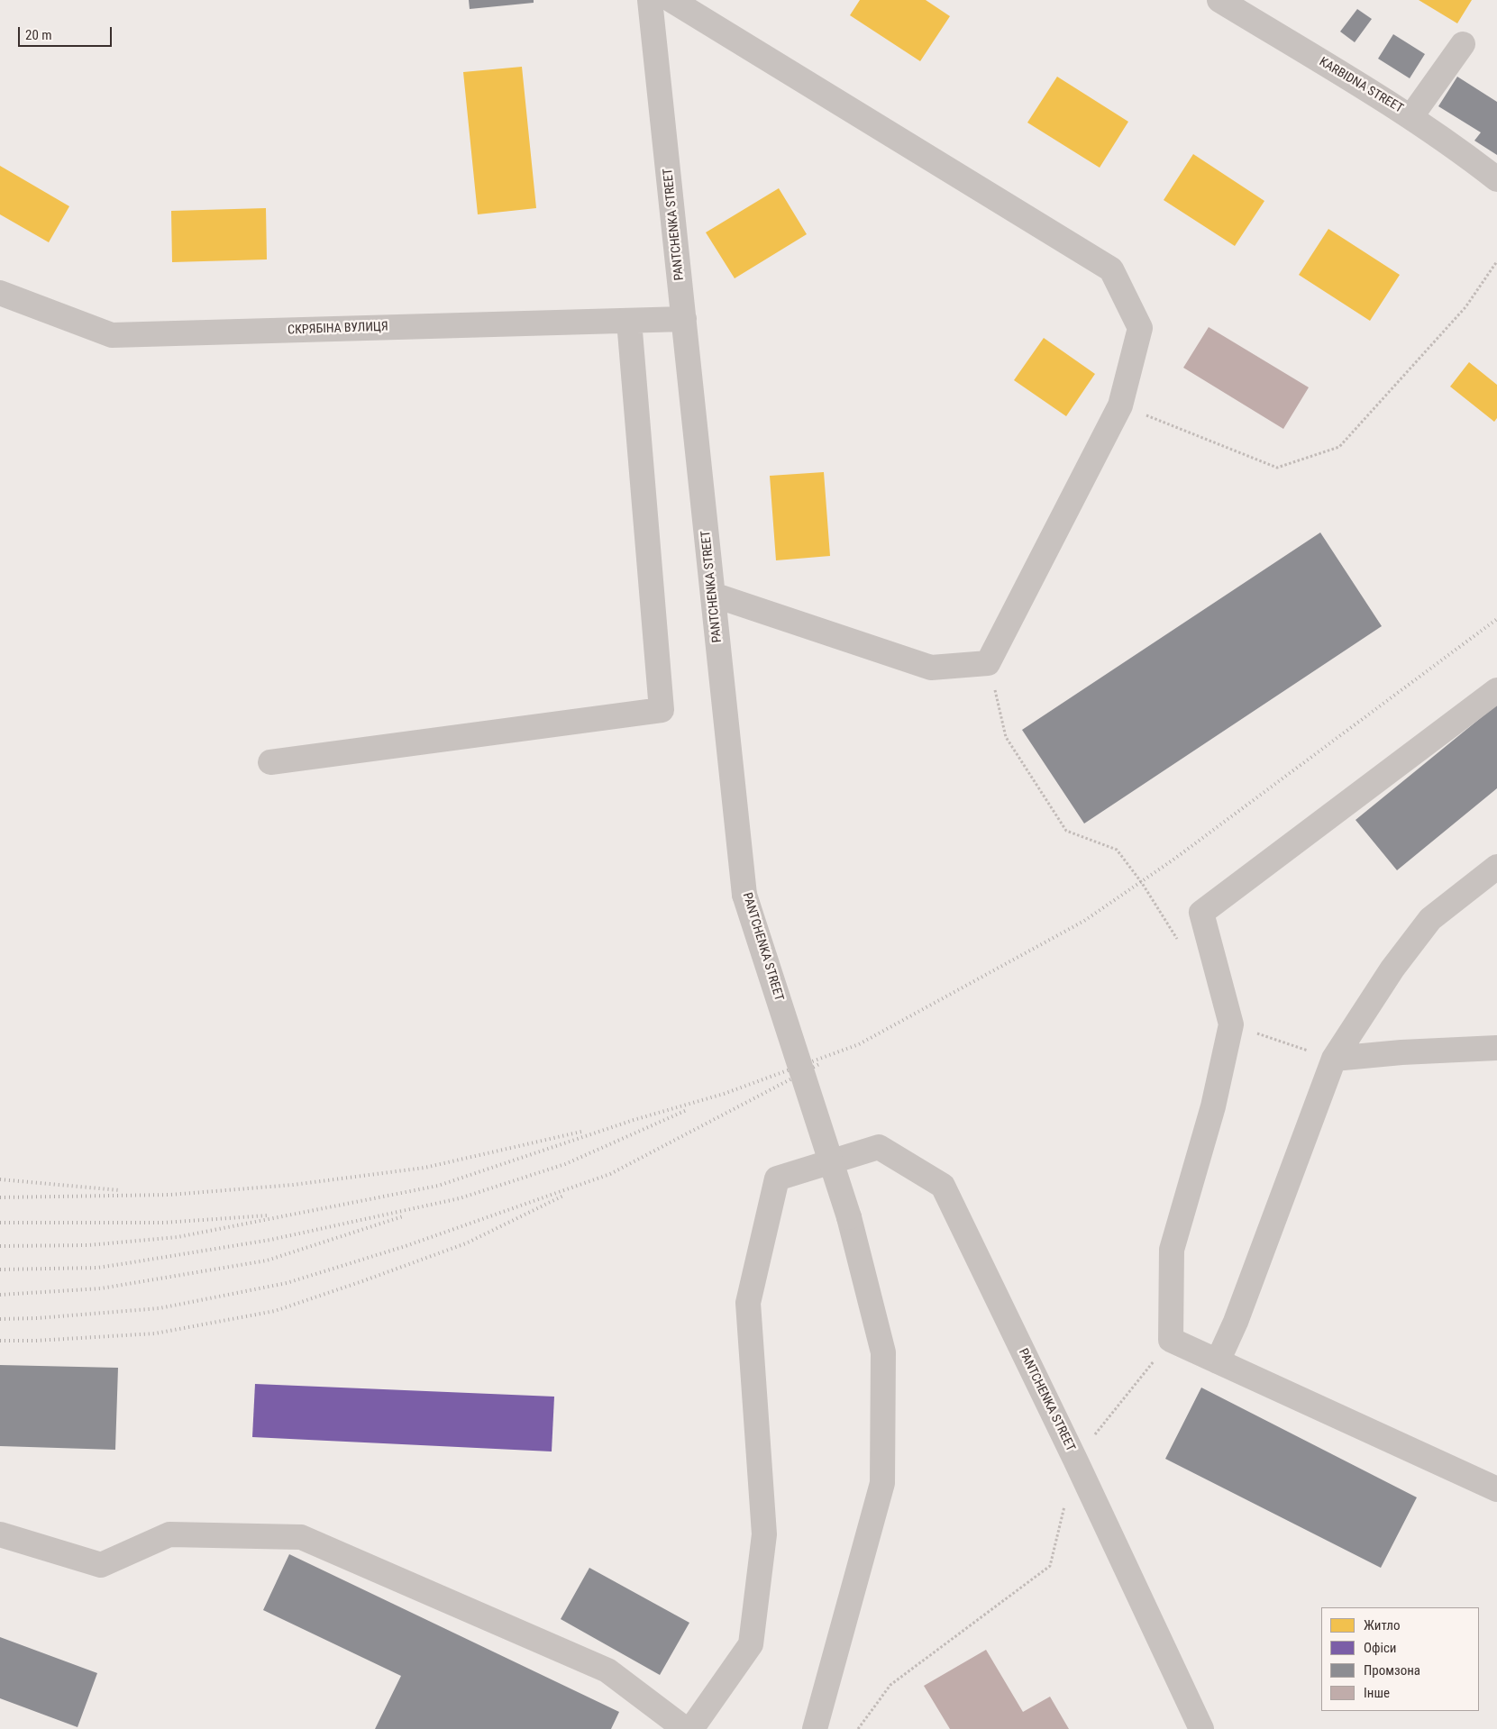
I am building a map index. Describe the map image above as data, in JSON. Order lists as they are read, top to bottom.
{
  "streets": {
    "street": ["KARBIDNA STREET", "PANTCHENKA STREET", "СКРЯБІНА ВУЛИЦЯ"]
  },
  "crossings": [
    ["PANTCHENKA STREET", "СКРЯБІНА ВУЛИЦЯ"]
  ],
  "legend": [
    "Житло",
    "Офіси",
    "Промзона",
    "Інше"
  ],
  "scale_bar": "20 m"
}
